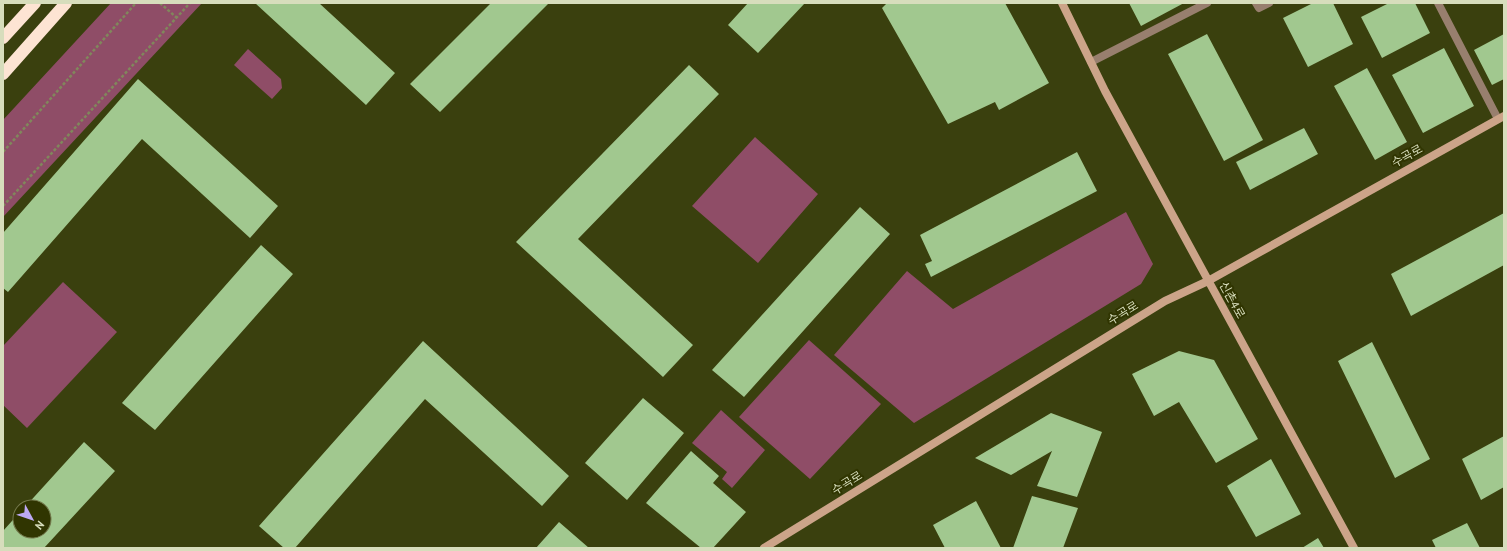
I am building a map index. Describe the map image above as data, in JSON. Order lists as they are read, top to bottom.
{
  "streets": {
    "street": ["수곡로", "신촌4로"]
  },
  "crossings": [
    ["수곡로", "신촌4로"]
  ],
  "north": "bottom right"
}
